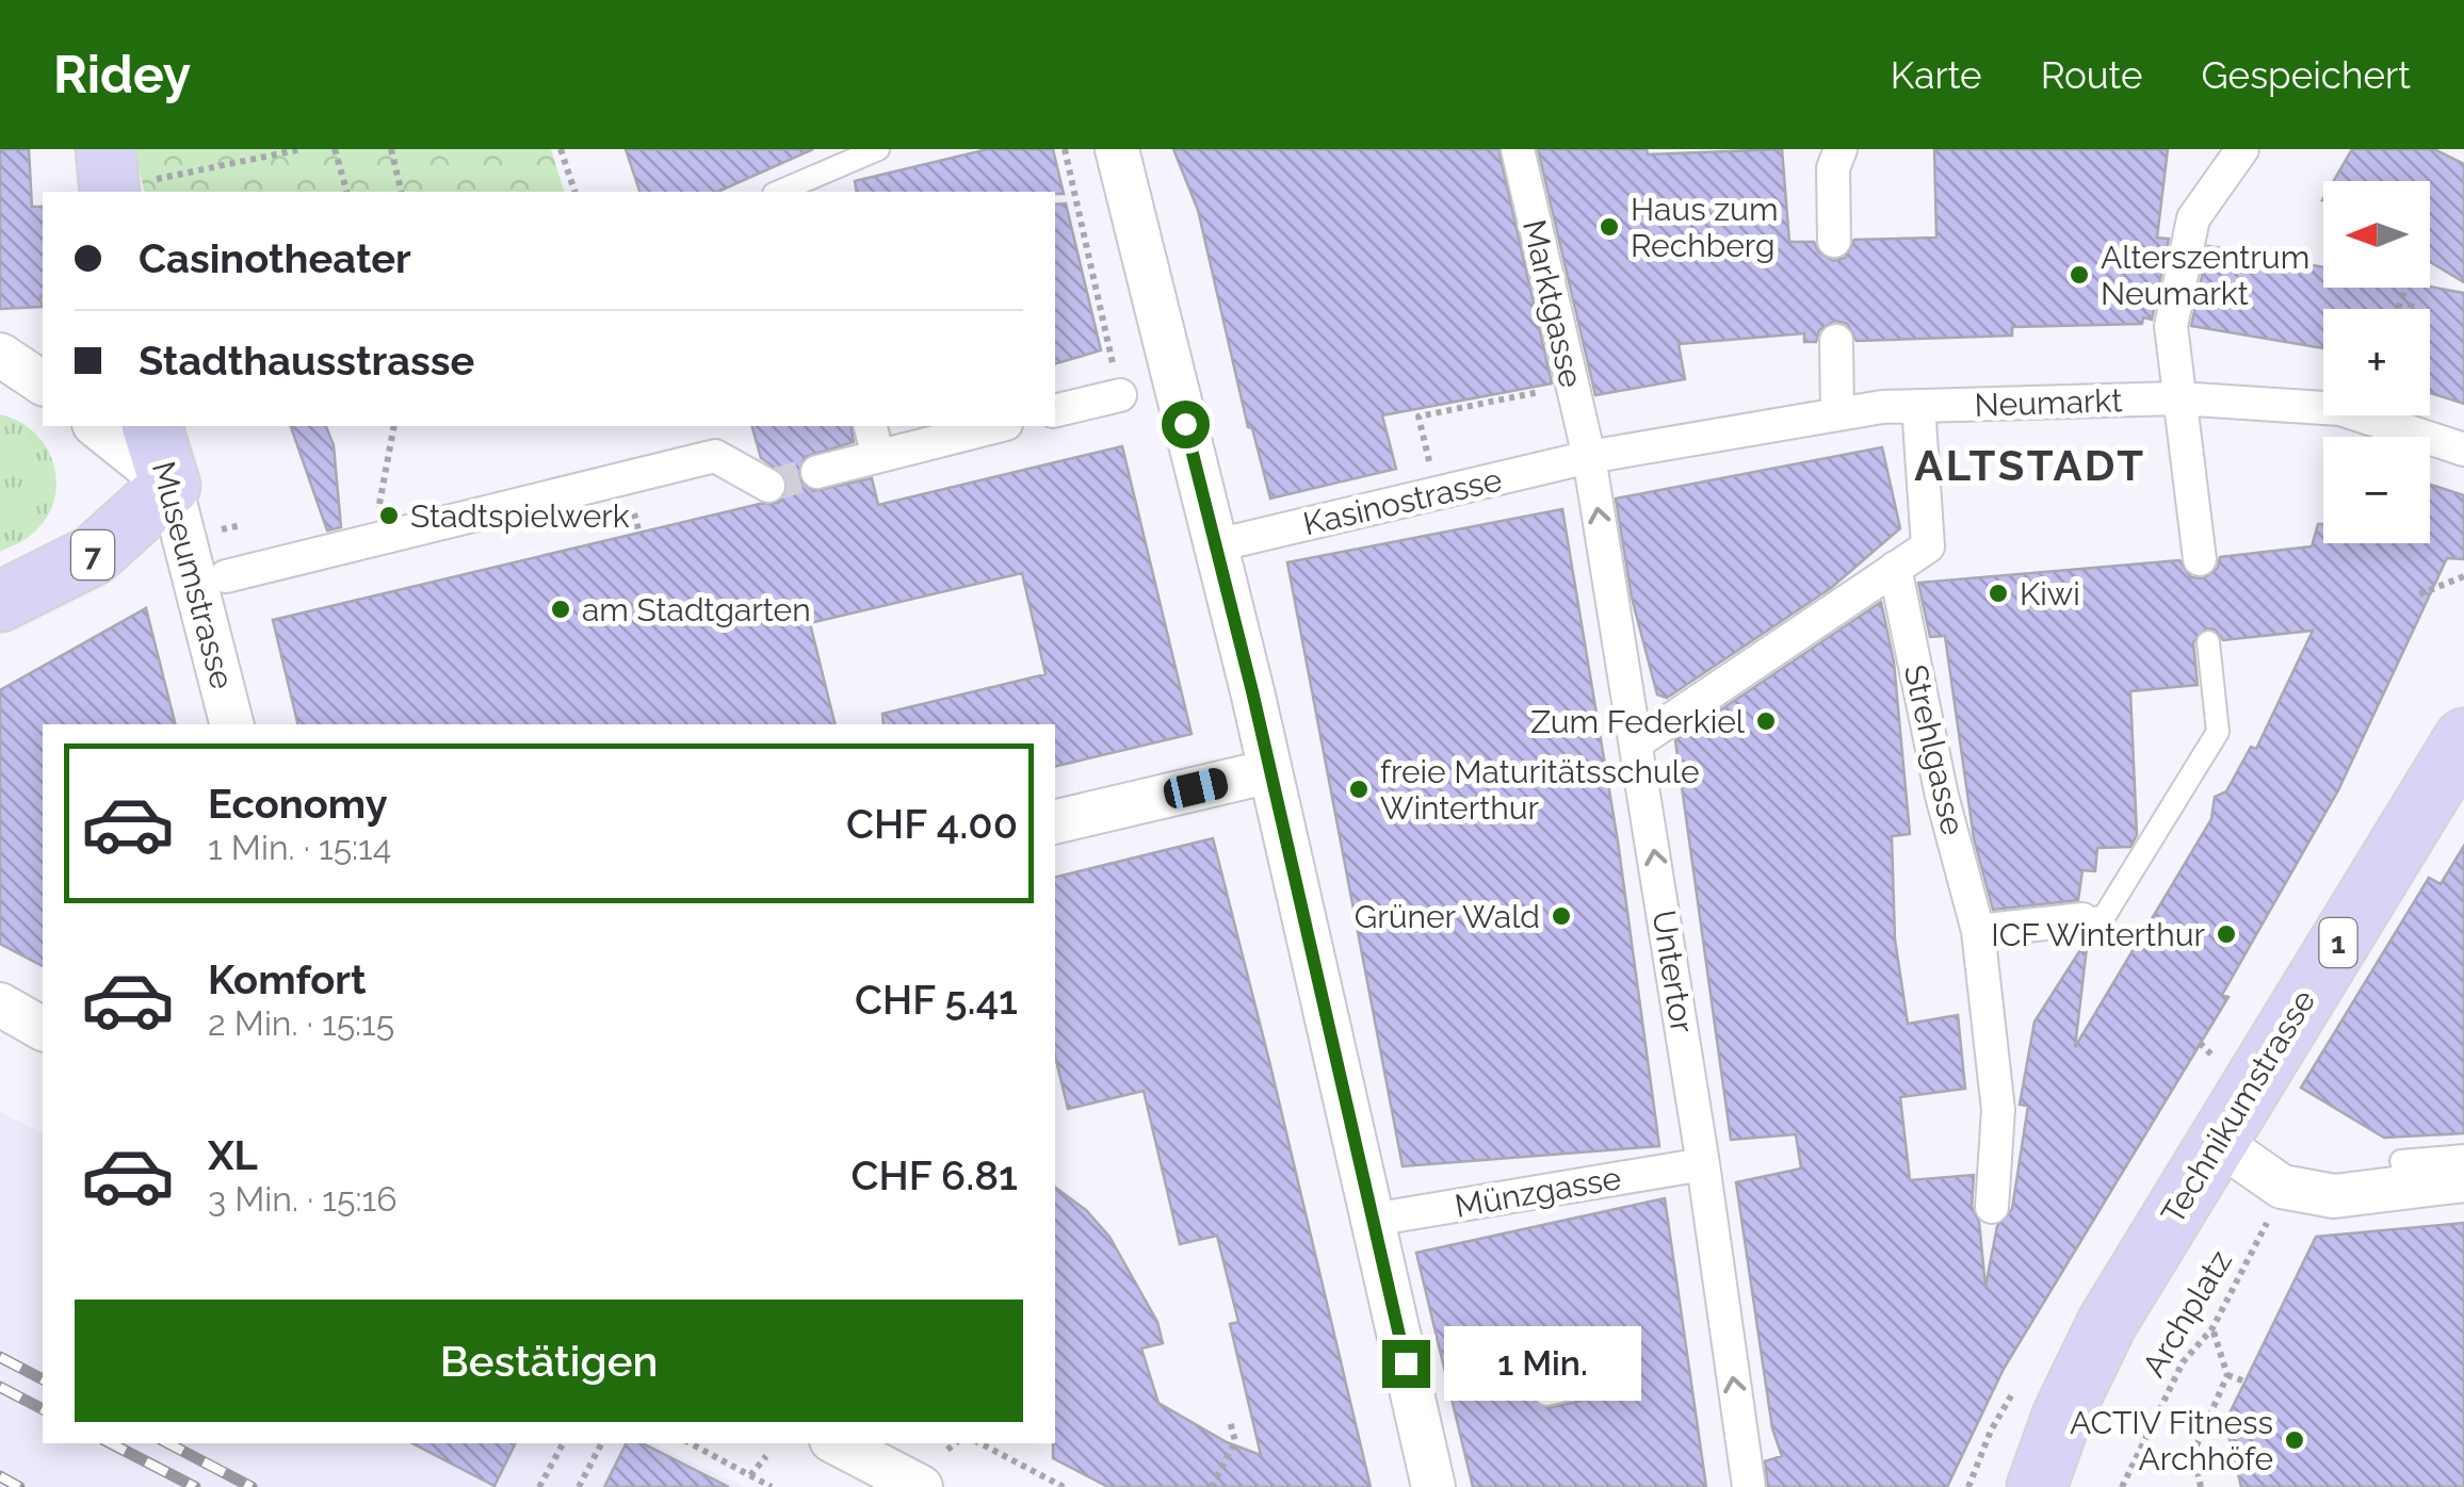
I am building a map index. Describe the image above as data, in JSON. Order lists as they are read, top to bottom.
{
  "streets": {
    "main road": [
      "7",
      "Museumstrasse",
      "1",
      "Technikumstrasse"
    ],
    "street": [
      "Marktgasse",
      "Neumarkt",
      "Kasinostrasse",
      "Strehlgasse",
      "Untertor",
      "Münzgasse"
    ],
    "path": ["Archplatz"]
  },
  "crossings": [
    ["Marktgasse", "Neumarkt"],
    ["Marktgasse", "Kasinostrasse"],
    ["Marktgasse", "Untertor"],
    ["Neumarkt", "Kasinostrasse"],
    ["Neumarkt", "Untertor"],
    ["Kasinostrasse", "Untertor"],
    ["7", "Museumstrasse"],
    ["Untertor", "Münzgasse"]
  ],
  "one_way": ["Untertor"],
  "districts": ["ALTSTADT"],
  "places": [
    "Haus zum Rechberg",
    "Alterszentrum Neumarkt",
    "Stadtspielwerk",
    "Kiwi",
    "am Stadtgarten",
    "Zum Federkiel",
    "freie Maturitätsschule Winterthur",
    "Grüner Wald",
    "ICF Winterthur",
    "ACTIV Fitness Archhöfe"
  ],
  "north": "left",
  "page": {
    "header": "Ridey",
    "nav": ["Karte", "Route", "Gespeichert"],
    "map_buttons": ["+", "−"],
    "banner": ["Casinotheater", "Stadthausstrasse"],
    "list": [
      {
        "name": "Economy",
        "note": "1 Min. · 15:14",
        "value": "CHF 4.00"
      },
      {
        "name": "Komfort",
        "note": "2 Min. · 15:15",
        "value": "CHF 5.41"
      },
      {
        "name": "XL",
        "note": "3 Min. · 15:16",
        "value": "CHF 6.81"
      }
    ],
    "buttons": "Bestätigen",
    "bubble": "1 Min."
  }
}
